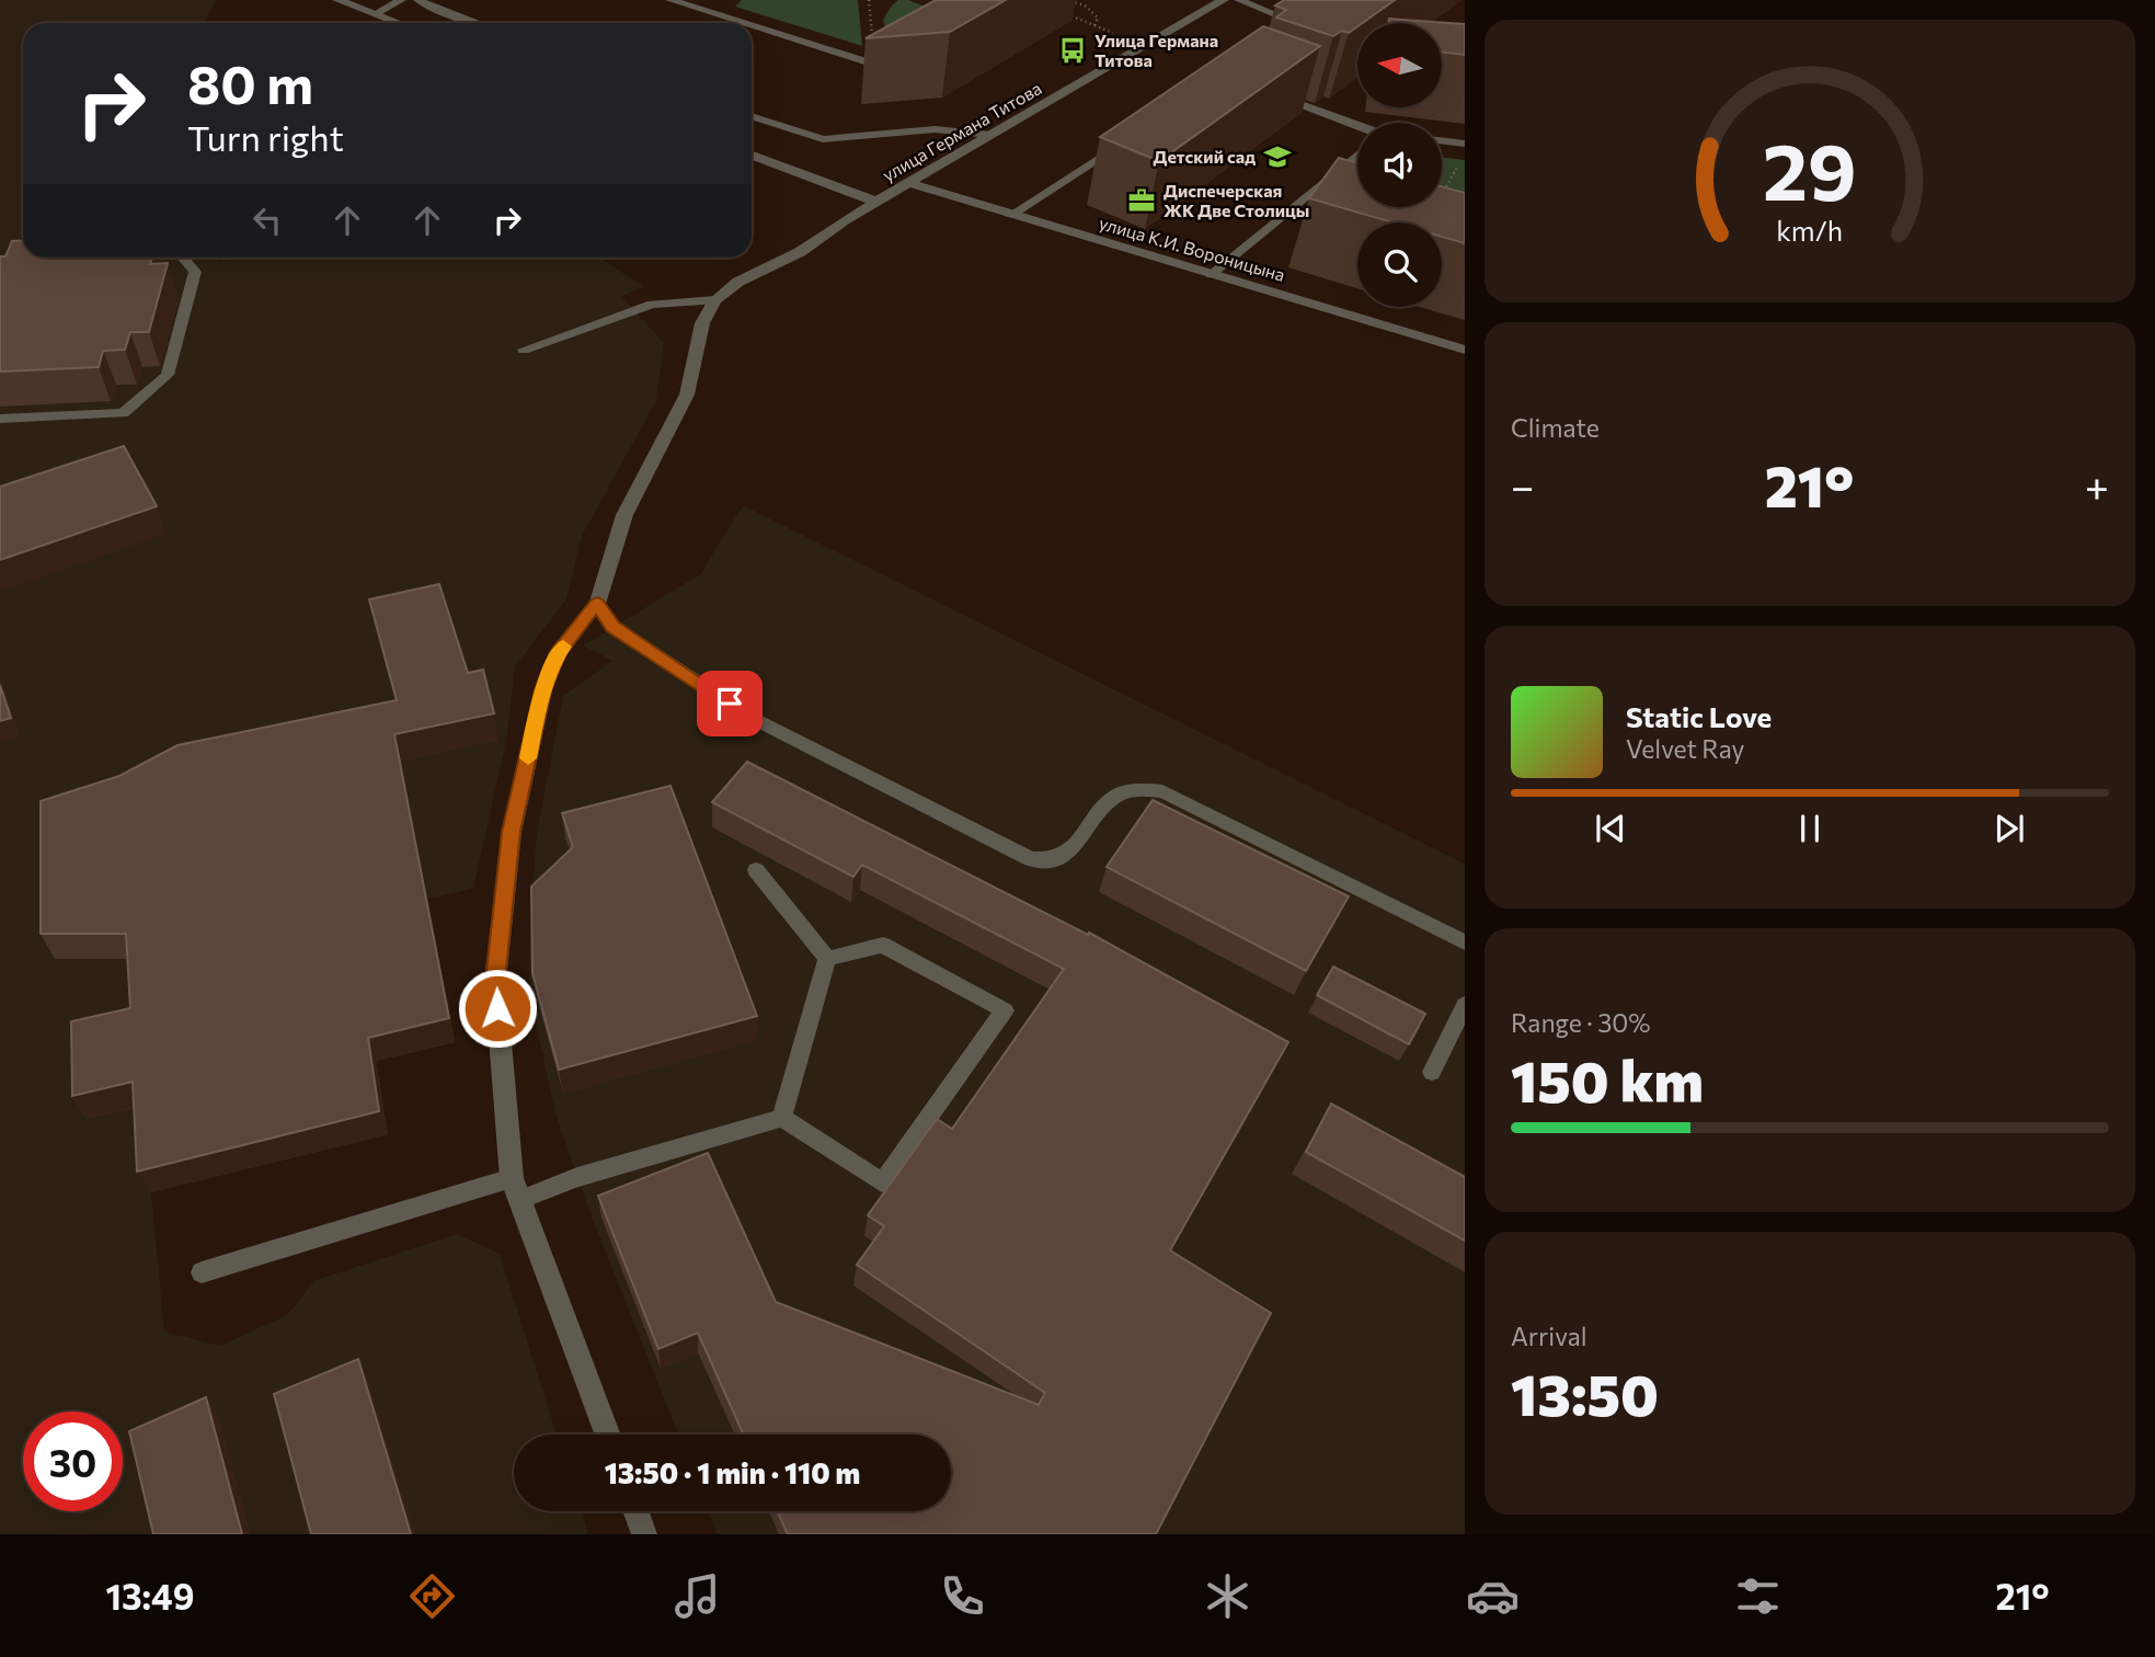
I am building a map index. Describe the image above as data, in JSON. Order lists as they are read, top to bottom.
{
  "streets": {
    "street": ["улица Германа Титова", "улица К.И. Вороницына"]
  },
  "crossings": [
    ["улица Германа Титова", "улица К.И. Вороницына"]
  ],
  "places": {
    "bus stop": ["Улица Германа Титова"],
    "school or university": ["Детский сад"],
    "office": ["Диспечерская ЖК Две Столицы"]
  },
  "north": "left",
  "page": {
    "turn": ["80 m", "Turn right"],
    "tile": [
      "Climate",
      ["Range · 30%", "150 km"],
      ["Arrival", "13:50"]
    ],
    "heat": ["−", "21°", "+"],
    "song": ["Static Love", "Velvet Ray"],
    "limit": "30",
    "trip": "13:50 · 1 min · 110 m",
    "tabs": ["13:49", "21°"],
    "gauge": ["29", "km/h"]
  }
}
